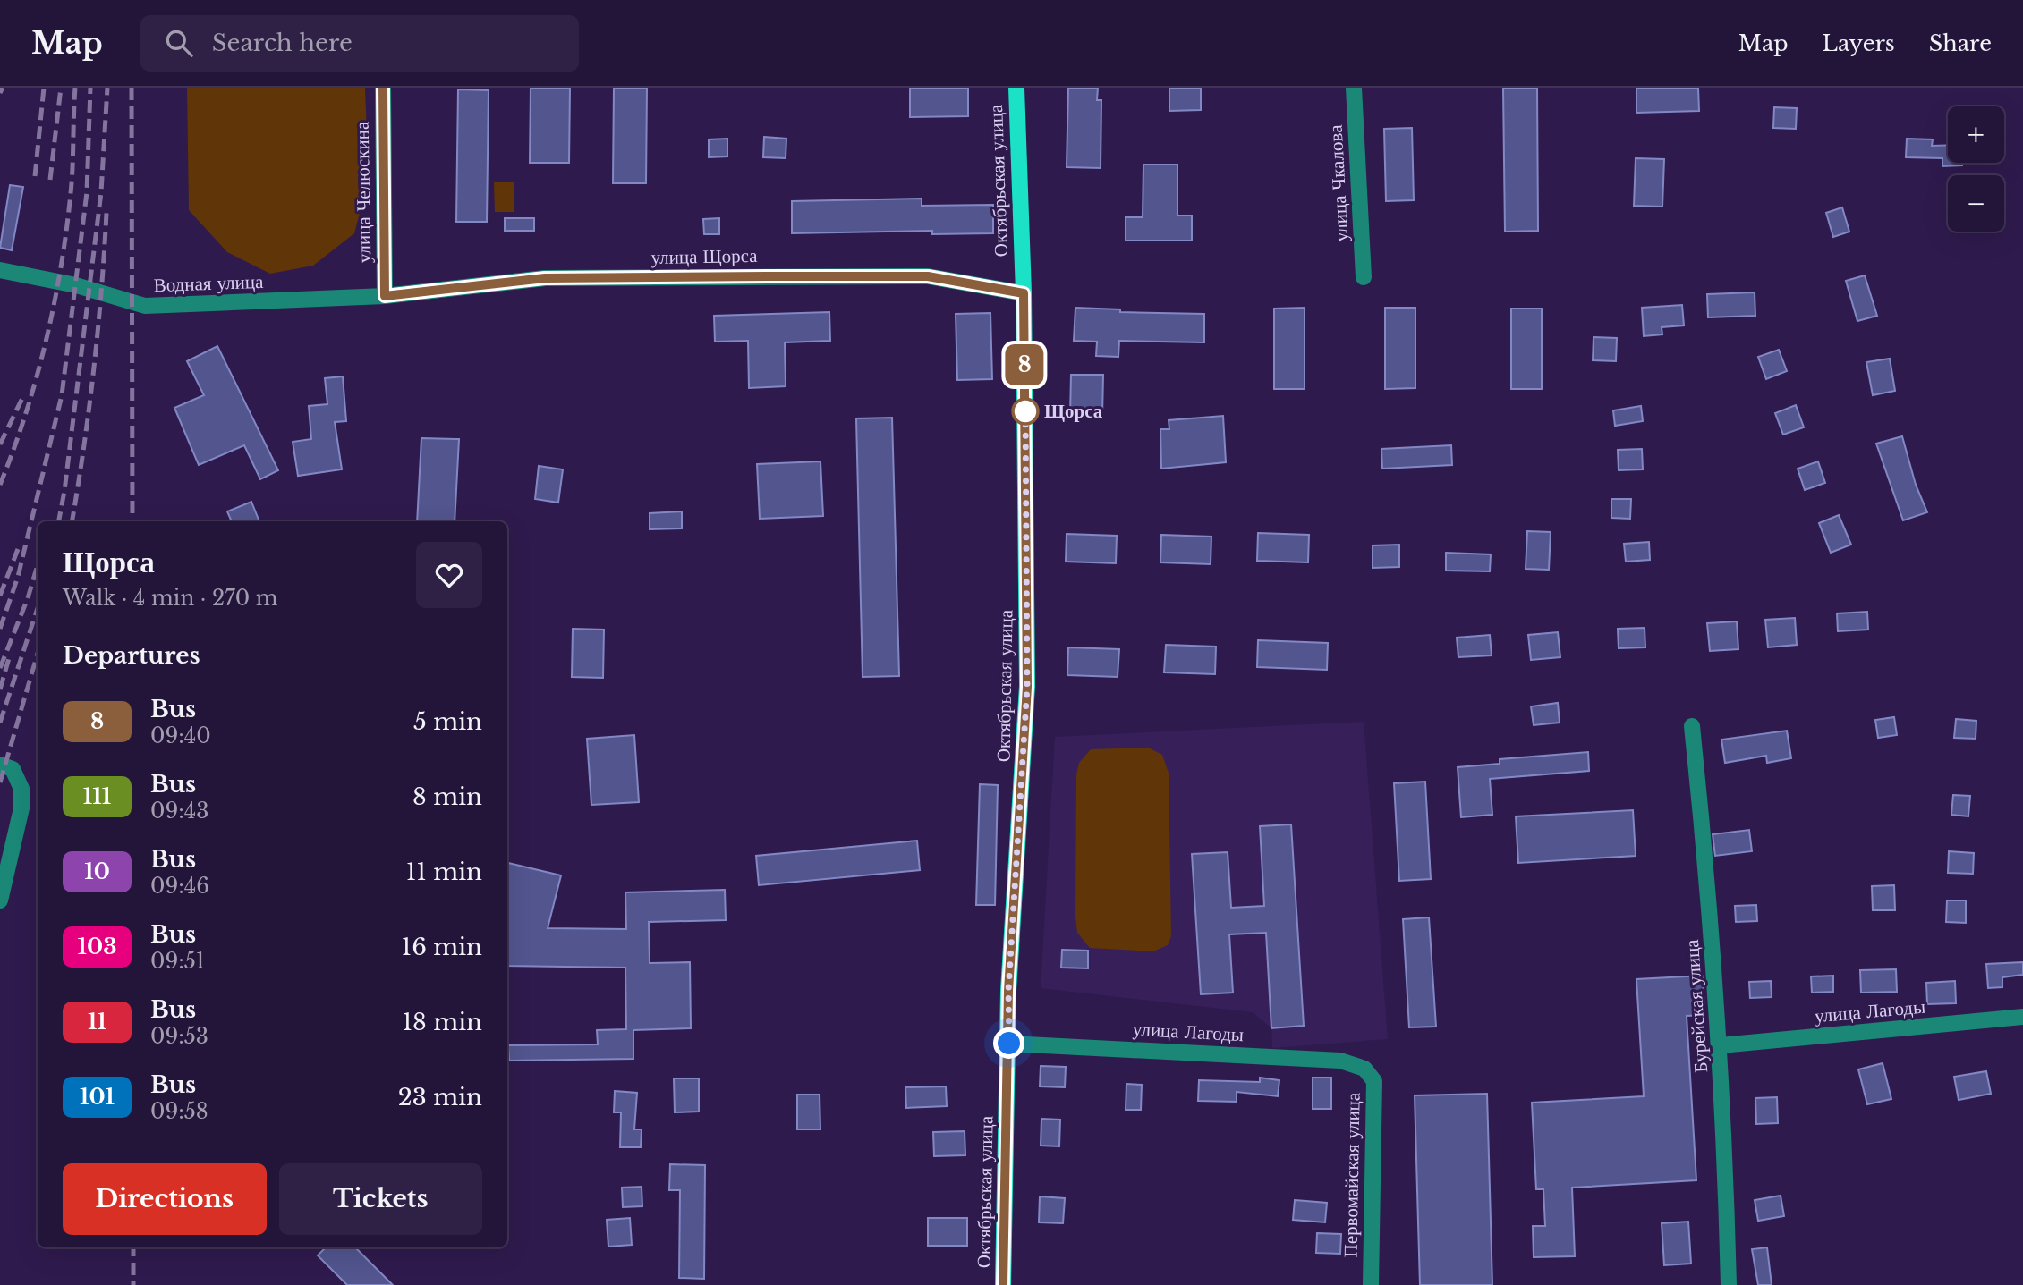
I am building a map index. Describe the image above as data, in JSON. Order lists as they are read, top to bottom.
{
  "streets": {
    "main road": ["Октябрьская улица"],
    "street": [
      "улица Чкалова",
      "улица Челюскина",
      "улица Щорса",
      "Водная улица",
      "Бурейская улица",
      "улица Лагоды",
      "Первомайская улица"
    ]
  },
  "crossings": [
    ["Октябрьская улица", "улица Щорса"],
    ["Октябрьская улица", "улица Лагоды"],
    ["улица Челюскина", "улица Щорса"],
    ["улица Челюскина", "Водная улица"],
    ["улица Щорса", "Водная улица"],
    ["Бурейская улица", "улица Лагоды"],
    ["улица Лагоды", "Первомайская улица"]
  ],
  "places": ["Щорса"],
  "lines": ["bus line 8"],
  "page": {
    "header": "Map",
    "search": "Search here",
    "nav": ["Map", "Layers", "Share"],
    "on_map": "8",
    "map_buttons": ["+", "−"],
    "heading": [
      ["Щорса", "Walk · 4 min · 270 m"],
      "Departures"
    ],
    "list": [
      {
        "mark": "8",
        "name": "Bus",
        "note": "09:40",
        "value": "5 min"
      },
      {
        "mark": "111",
        "name": "Bus",
        "note": "09:43",
        "value": "8 min"
      },
      {
        "mark": "10",
        "name": "Bus",
        "note": "09:46",
        "value": "11 min"
      },
      {
        "mark": "103",
        "name": "Bus",
        "note": "09:51",
        "value": "16 min"
      },
      {
        "mark": "11",
        "name": "Bus",
        "note": "09:53",
        "value": "18 min"
      },
      {
        "mark": "101",
        "name": "Bus",
        "note": "09:58",
        "value": "23 min"
      }
    ],
    "buttons": ["Directions", "Tickets"]
  }
}
